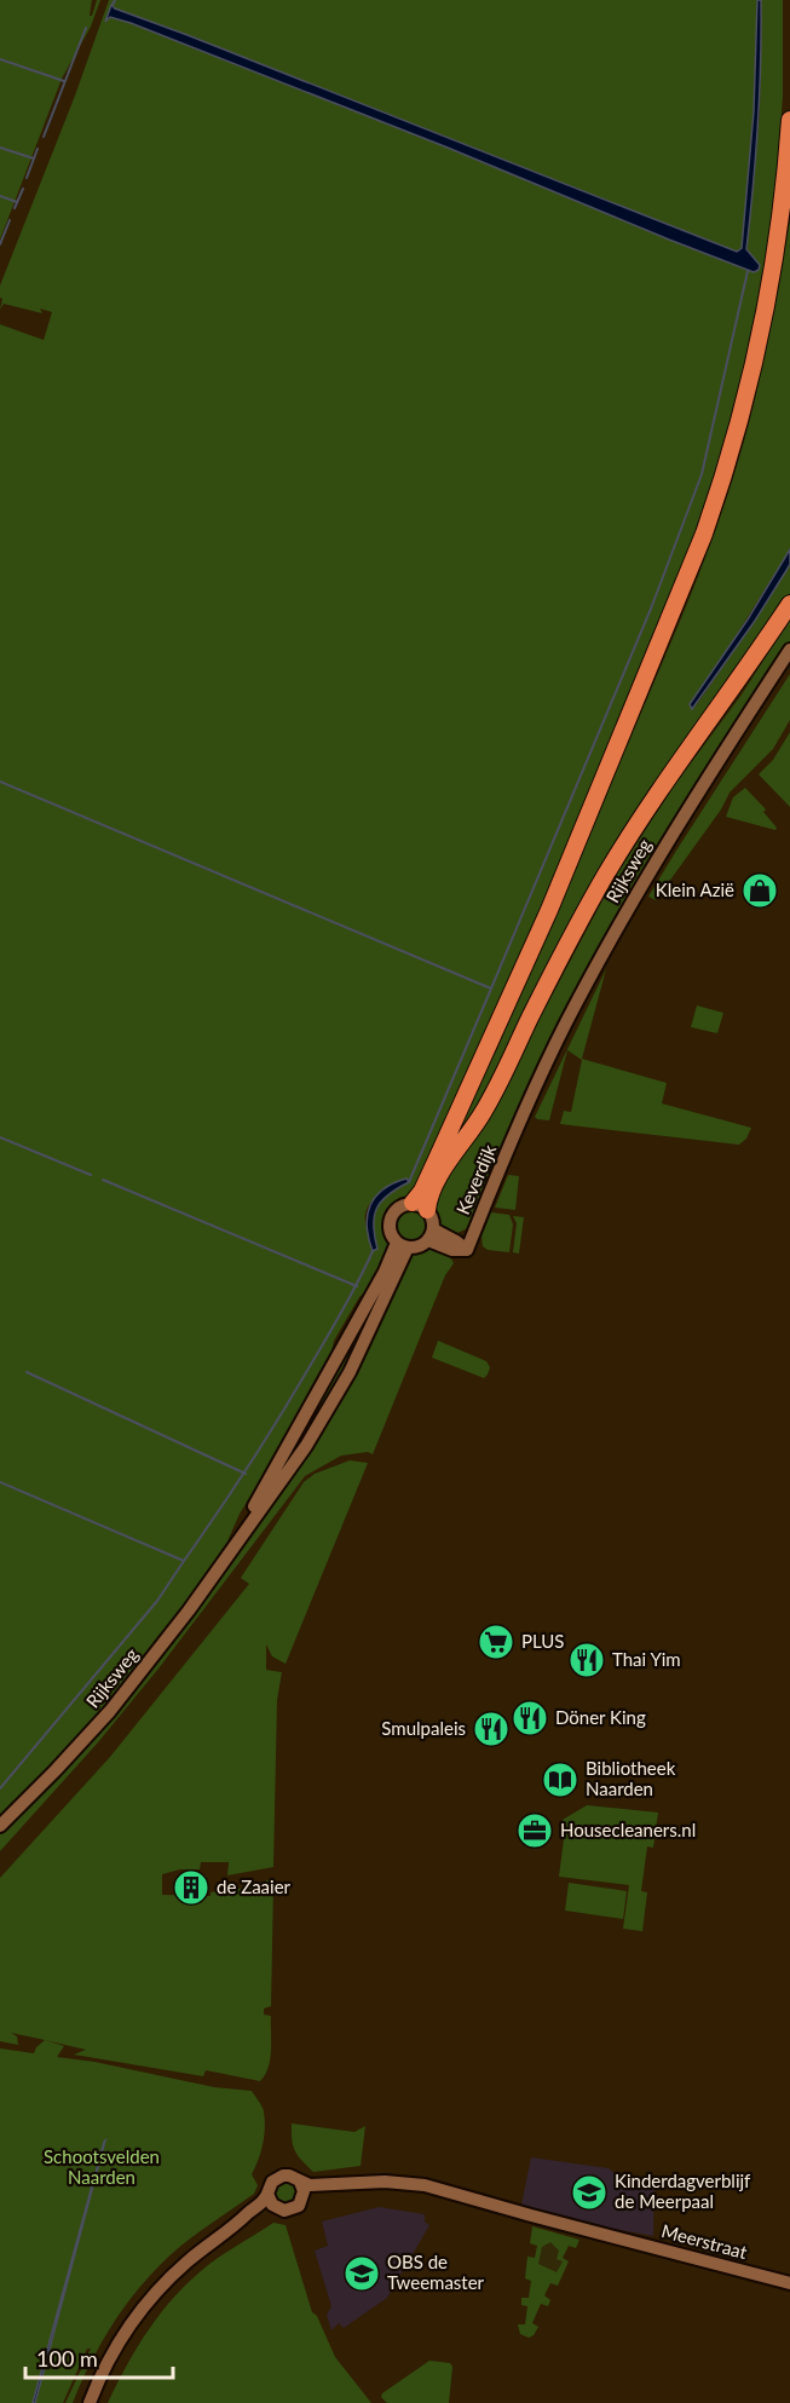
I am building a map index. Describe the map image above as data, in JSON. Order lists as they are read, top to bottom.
{
  "streets": {
    "main road": ["Rijksweg", "Keverdijk", "Meerstraat"]
  },
  "crossings": [
    ["Rijksweg", "Keverdijk"]
  ],
  "parks": ["Schootsvelden Naarden"],
  "places": {
    "shop": ["Klein Azië"],
    "supermarket": ["PLUS"],
    "restaurant": ["Thai Yim", "Döner King", "Smulpaleis"],
    "library": ["Bibliotheek Naarden"],
    "office": ["Housecleaners.nl"],
    "building": ["de Zaaier"],
    "school or university": ["Kinderdagverblijf de Meerpaal", "OBS de Tweemaster"]
  },
  "scale_bar": "100 m"
}
